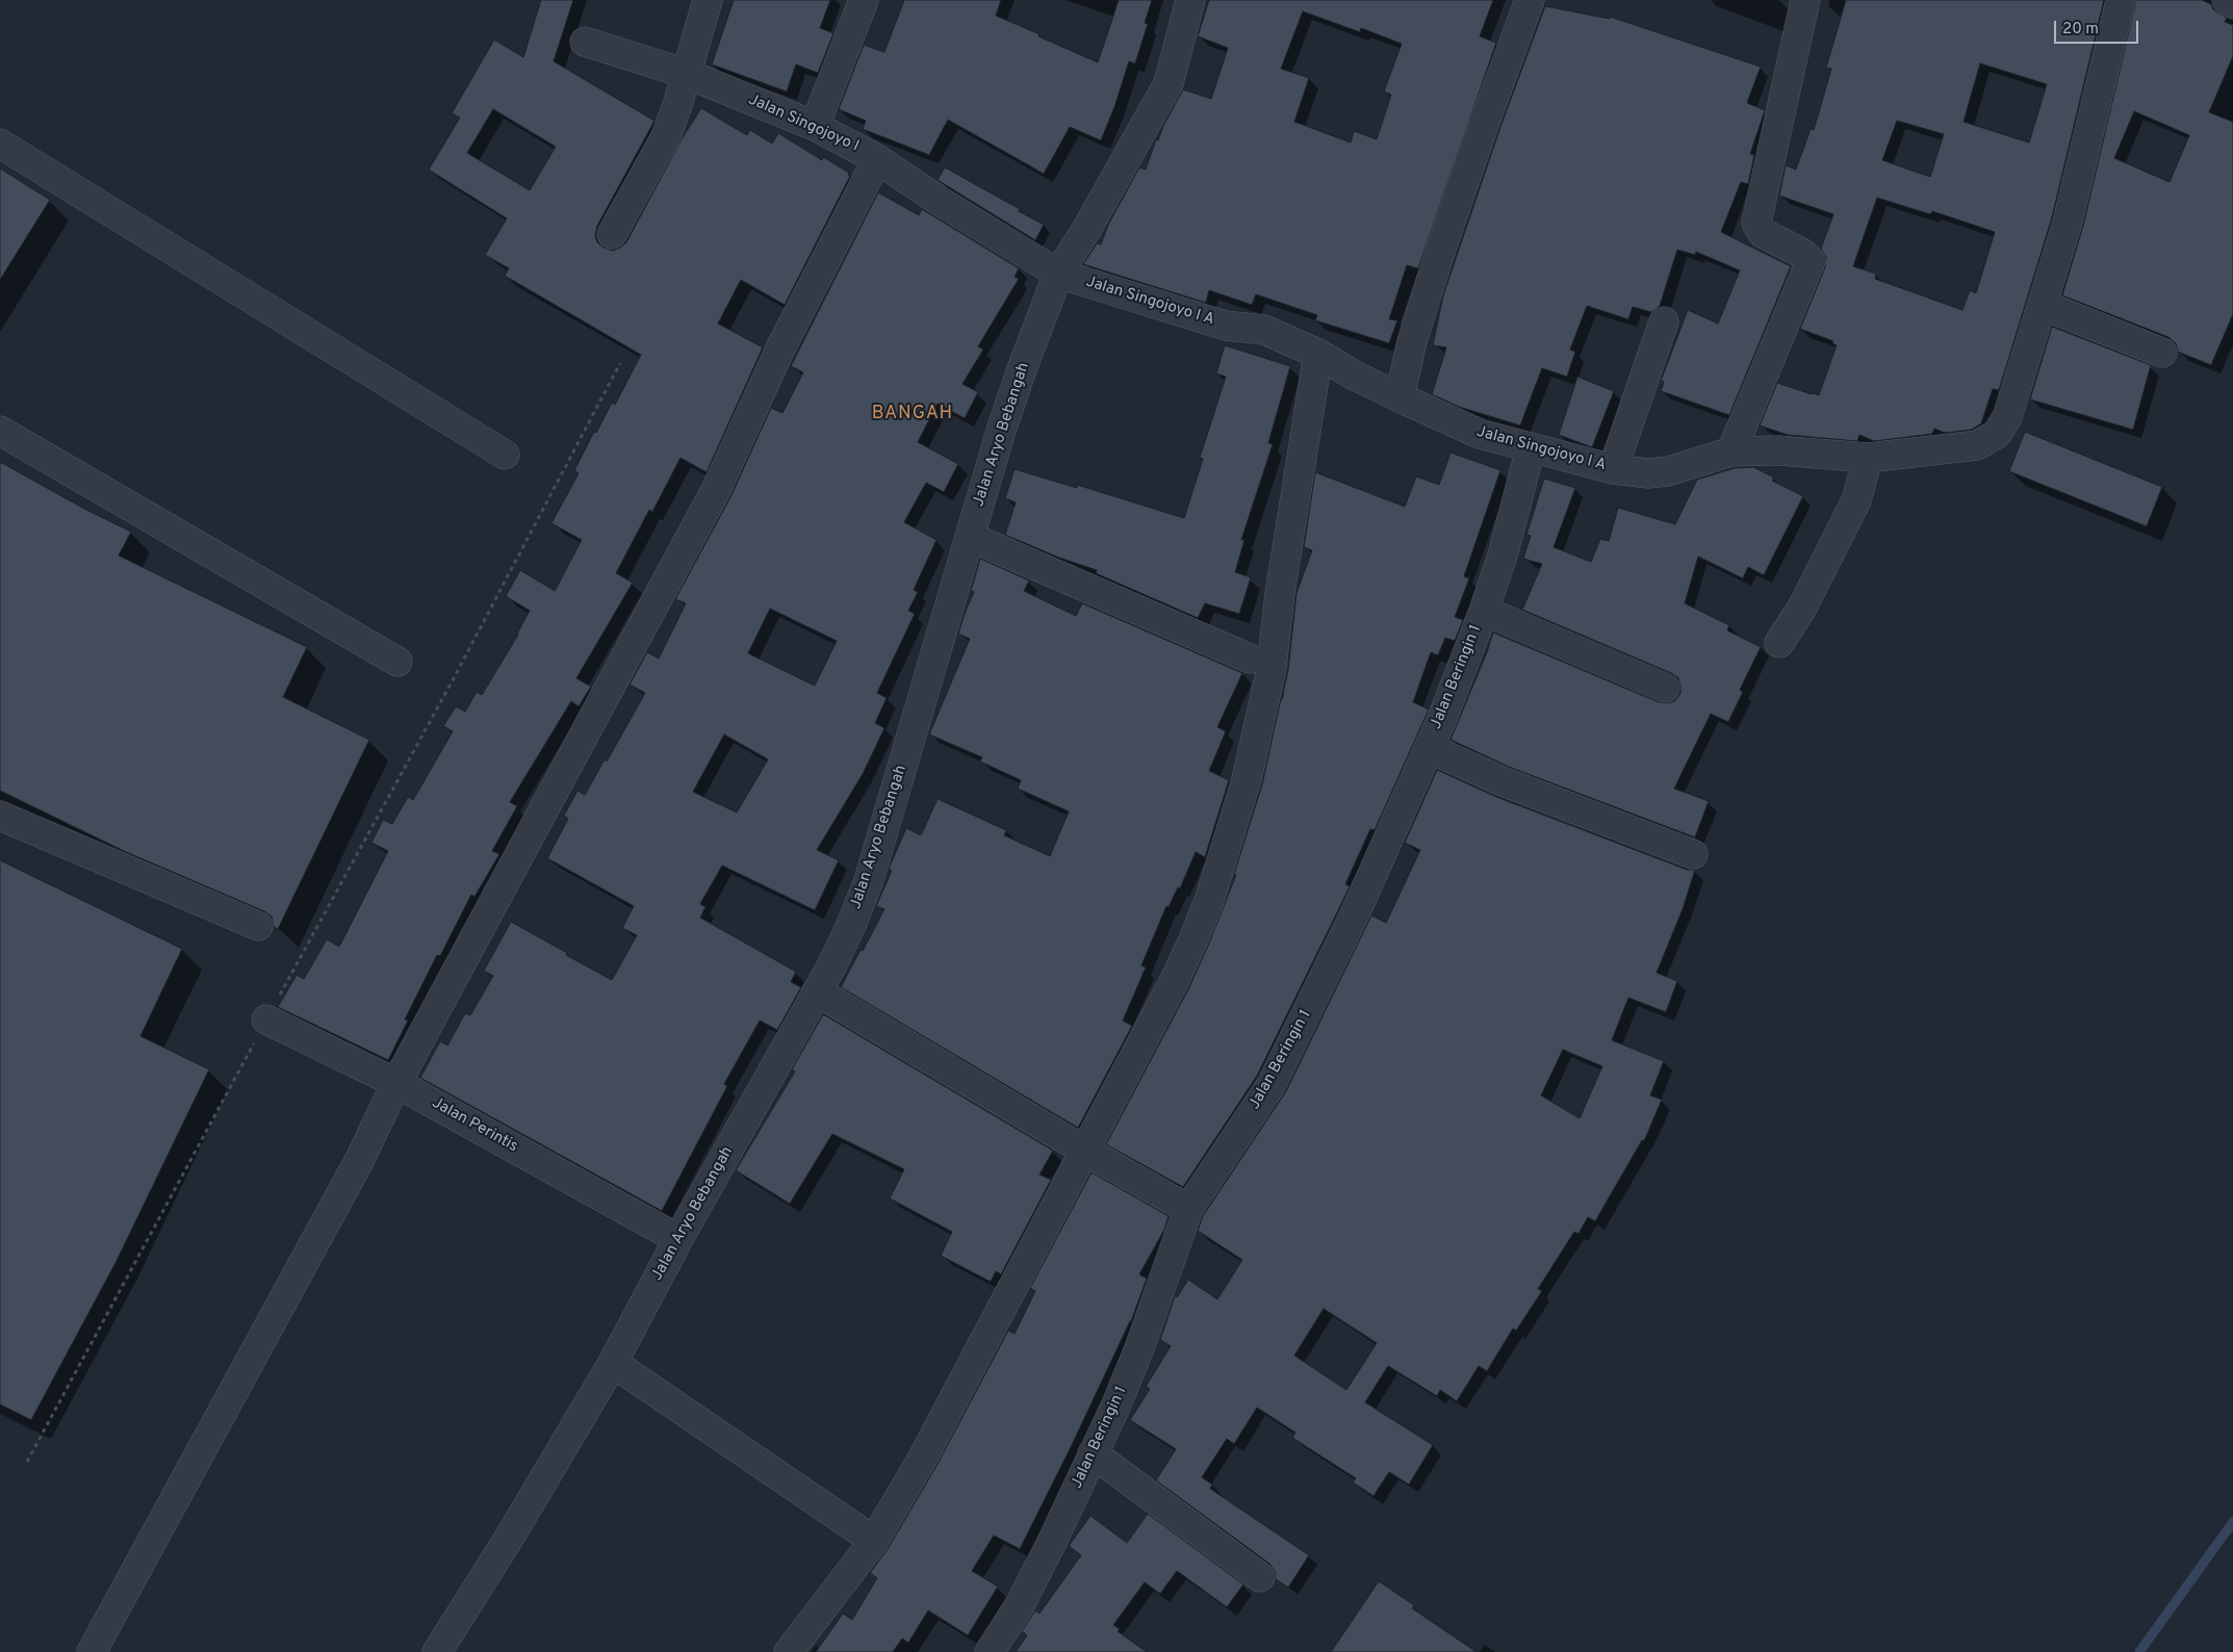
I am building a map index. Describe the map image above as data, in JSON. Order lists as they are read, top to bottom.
{
  "streets": {
    "street": [
      "Jalan Singojoyo I",
      "Jalan Singojoyo I A",
      "Jalan Aryo Bebangah",
      "Jalan Beringin 1",
      "Jalan Perintis"
    ]
  },
  "crossings": [
    ["Jalan Singojoyo I", "Jalan Singojoyo I A"],
    ["Jalan Singojoyo I", "Jalan Aryo Bebangah"],
    ["Jalan Singojoyo I A", "Jalan Aryo Bebangah"],
    ["Jalan Singojoyo I A", "Jalan Beringin 1"],
    ["Jalan Aryo Bebangah", "Jalan Perintis"]
  ],
  "districts": ["BANGAH"],
  "scale_bar": "20 m"
}
